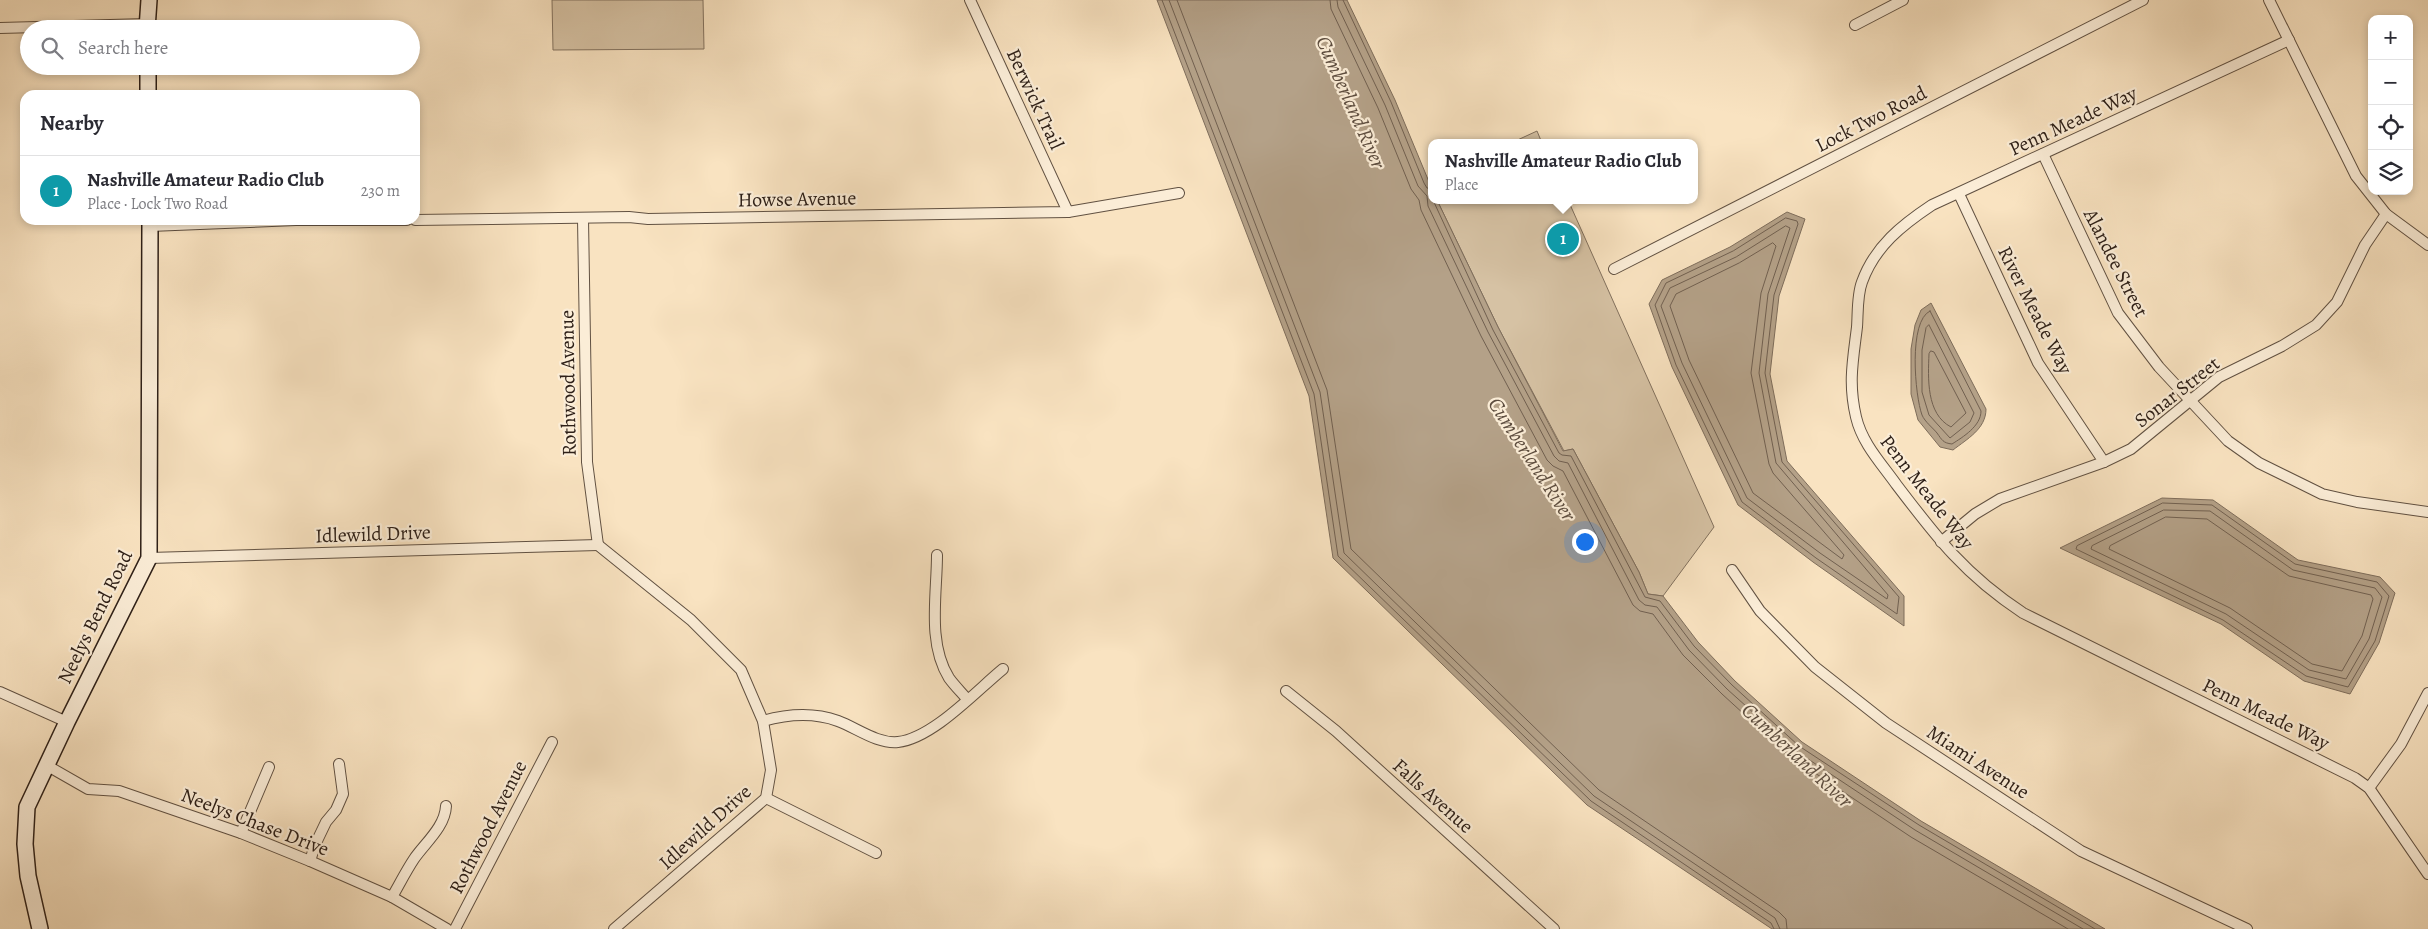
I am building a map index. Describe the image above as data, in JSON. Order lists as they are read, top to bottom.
{
  "streets": {
    "main road": ["Neelys Bend Road"],
    "street": [
      "Berwick Trail",
      "Lock Two Road",
      "Penn Meade Way",
      "Howse Avenue",
      "Alandee Street",
      "River Meade Way",
      "Rothwood Avenue",
      "Sonar Street",
      "Idlewild Drive",
      "Miami Avenue",
      "Falls Avenue",
      "Neelys Chase Drive"
    ]
  },
  "crossings": [
    ["Berwick Trail", "Howse Avenue"],
    ["Penn Meade Way", "Alandee Street"],
    ["Penn Meade Way", "River Meade Way"],
    ["Penn Meade Way", "Sonar Street"],
    ["Howse Avenue", "Rothwood Avenue"],
    ["Alandee Street", "Sonar Street"],
    ["River Meade Way", "Sonar Street"],
    ["Rothwood Avenue", "Idlewild Drive"],
    ["Idlewild Drive", "Neelys Bend Road"],
    ["Neelys Bend Road", "Neelys Chase Drive"]
  ],
  "water": ["Cumberland River"],
  "page": {
    "map_buttons": ["+", "−"],
    "search": "Search here",
    "heading": "Nearby",
    "popup": ["Nashville Amateur Radio Club", "Place"],
    "list": [
      {
        "mark": "1",
        "name": "Nashville Amateur Radio Club",
        "note": "Place · Lock Two Road",
        "value": "230 m"
      }
    ],
    "pins": "1"
  }
}
